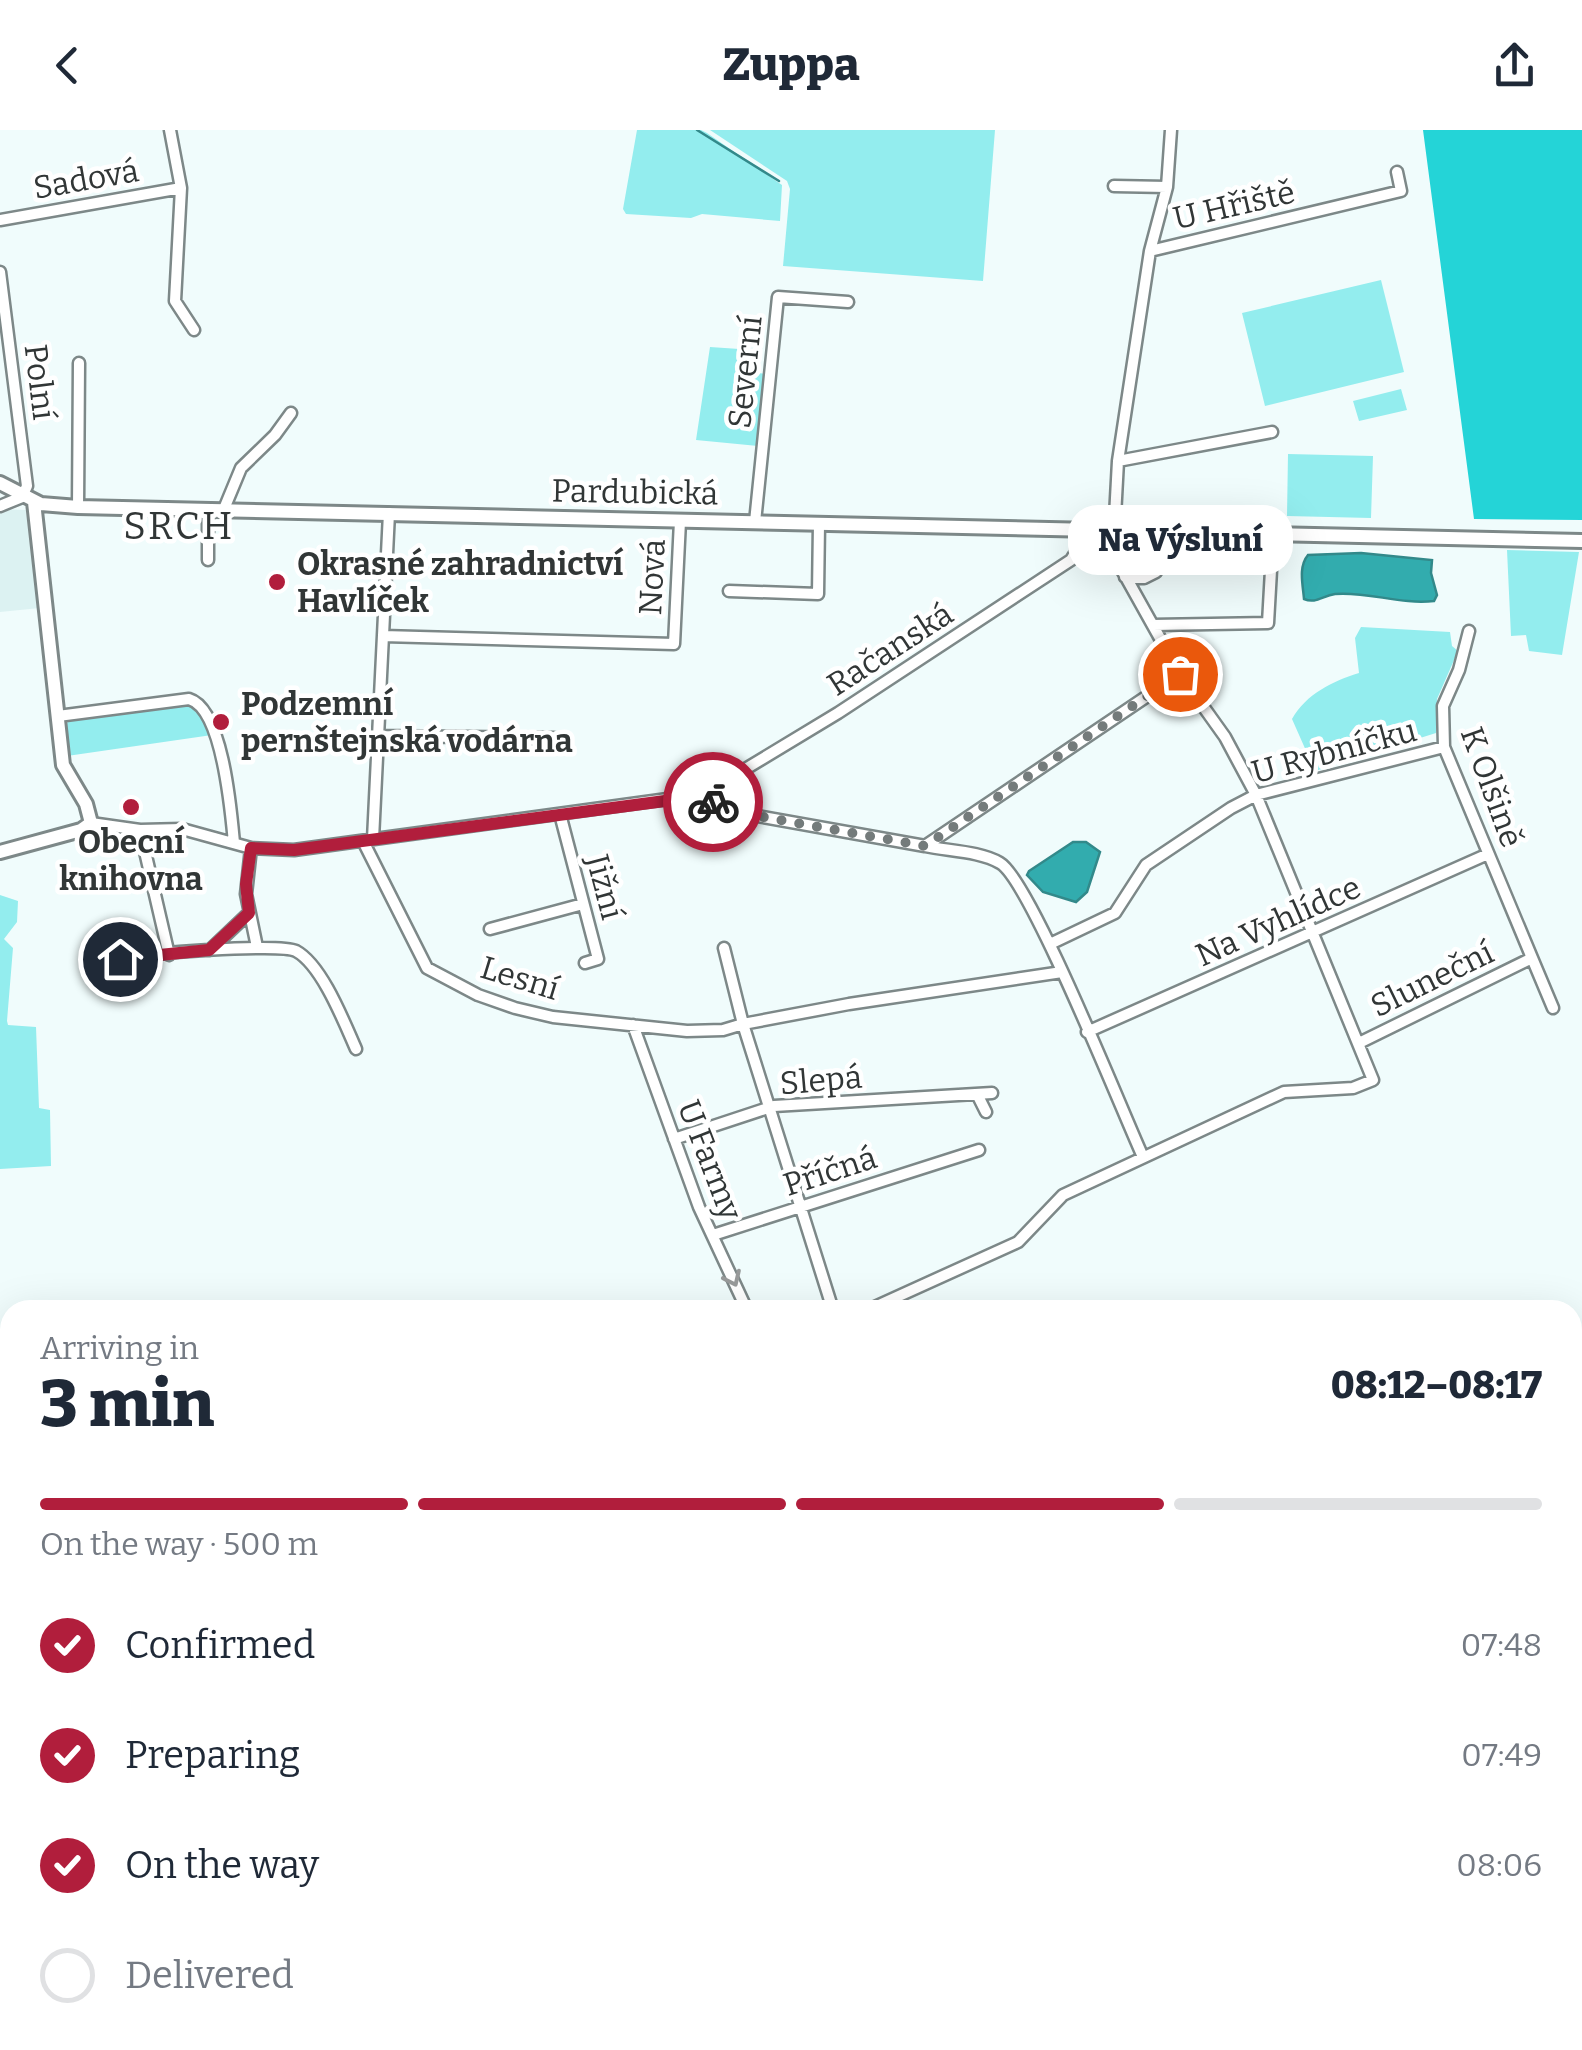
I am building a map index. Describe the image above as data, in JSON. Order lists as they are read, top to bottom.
{
  "streets": {
    "street": [
      "Sadová",
      "U Hřiště",
      "Severní",
      "Polní",
      "Pardubická",
      "Nová",
      "Račanská",
      "U Rybníčku",
      "K Olšině",
      "Jižní",
      "Na Vyhlídce",
      "Lesní",
      "Sluneční",
      "Slepá",
      "U Farmy",
      "Příčná"
    ]
  },
  "crossings": [
    ["U Hřiště", "Pardubická"],
    ["U Hřiště", "U Rybníčku"],
    ["U Hřiště", "Na Vyhlídce"],
    ["U Hřiště", "Sluneční"],
    ["Severní", "Pardubická"],
    ["Polní", "Pardubická"],
    ["Pardubická", "Nová"],
    ["Pardubická", "Račanská"],
    ["U Rybníčku", "K Olšině"],
    ["K Olšině", "Na Vyhlídce"],
    ["K Olšině", "Sluneční"],
    ["Lesní", "U Farmy"],
    ["Slepá", "U Farmy"],
    ["U Farmy", "Příčná"]
  ],
  "districts": ["SRCH"],
  "places": [
    "Okrasné zahradnictví Havlíček",
    "Na Výsluní",
    "Podzemní pernštejnská vodárna",
    "Obecní knihovna"
  ],
  "page": {
    "header": "Zuppa",
    "bubble": "Na Výsluní",
    "heading": ["3 min", "Arriving in", "08:12–08:17"],
    "bar": "On the way · 500 m",
    "list": [
      ["Confirmed", "07:48"],
      ["Preparing", "07:49"],
      ["On the way", "08:06"],
      "Delivered"
    ]
  }
}
